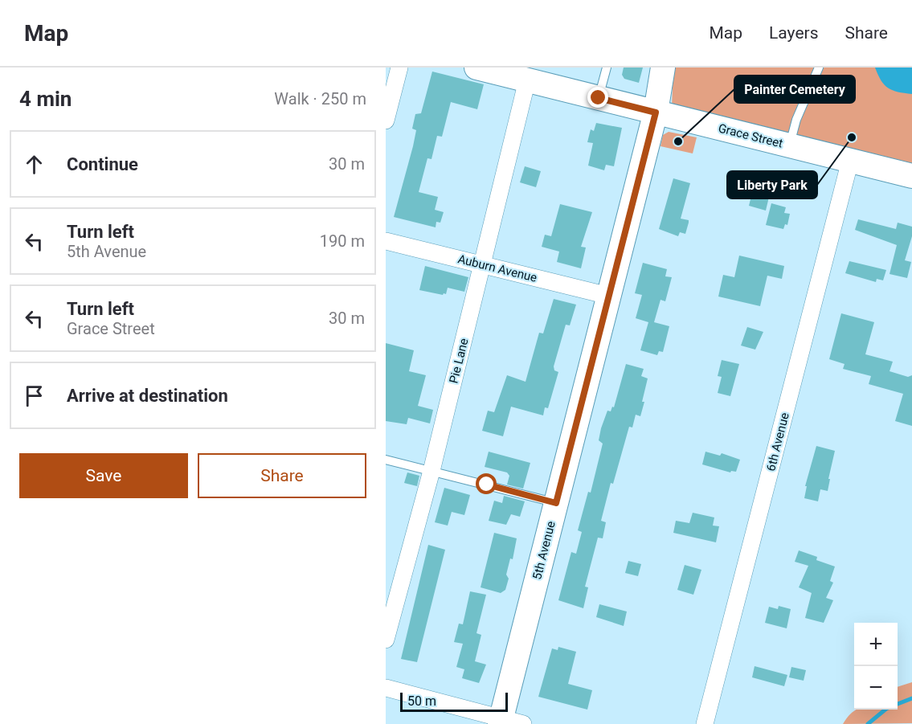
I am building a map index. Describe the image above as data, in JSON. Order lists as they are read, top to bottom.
{
  "streets": {
    "street": [
      "Grace Street",
      "Auburn Avenue",
      "Pie Lane",
      "6th Avenue",
      "5th Avenue"
    ]
  },
  "crossings": [
    ["Grace Street", "Pie Lane"],
    ["Grace Street", "6th Avenue"],
    ["Grace Street", "5th Avenue"],
    ["Auburn Avenue", "Pie Lane"],
    ["Auburn Avenue", "5th Avenue"]
  ],
  "places": ["Liberty Park", "Painter Cemetery"],
  "scale_bar": "50 m",
  "page": {
    "header": "Map",
    "nav": ["Map", "Layers", "Share"],
    "heading": ["4 min", "Walk · 250 m"],
    "list": [
      ["Continue", "30 m"],
      ["Turn left", "5th Avenue", "190 m"],
      ["Turn left", "Grace Street", "30 m"],
      "Arrive at destination"
    ],
    "buttons": ["Save", "Share"],
    "map_buttons": ["+", "−"],
    "scale": "50 m"
  }
}
